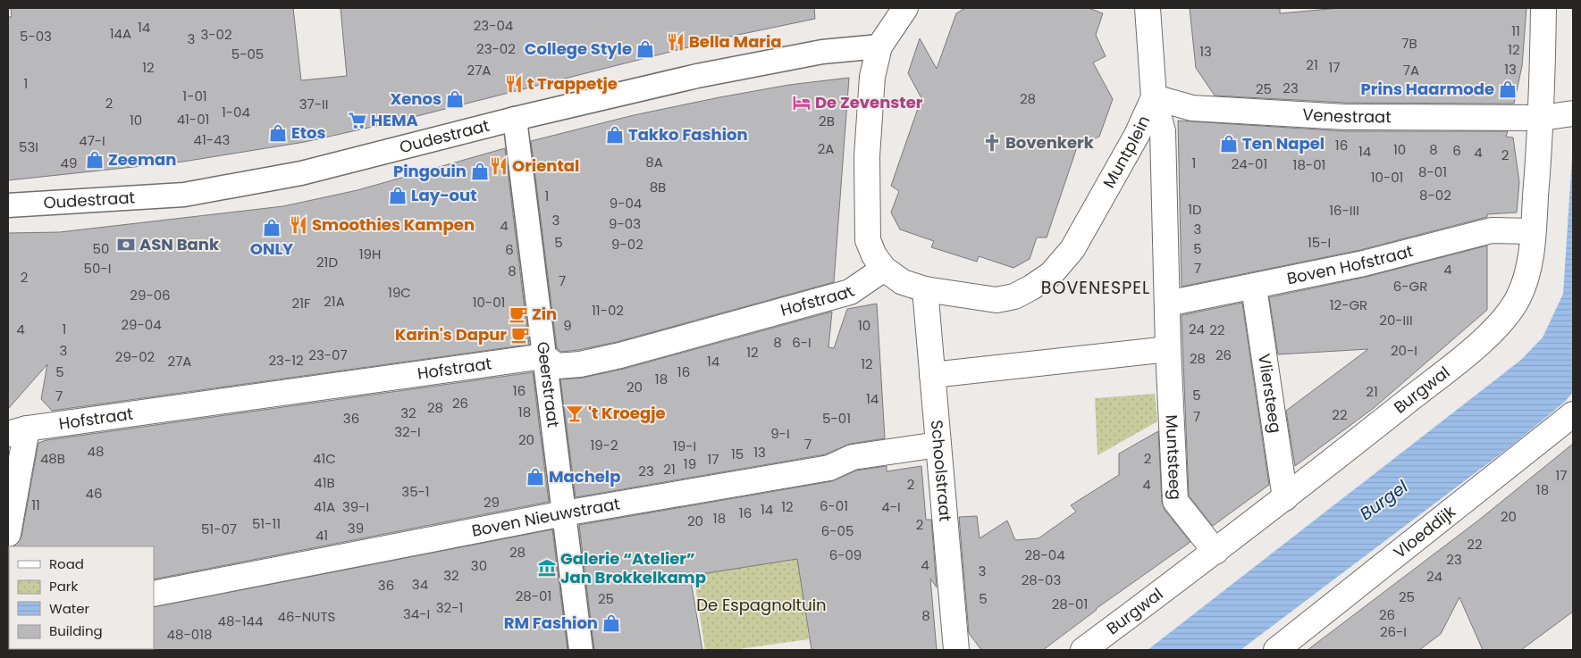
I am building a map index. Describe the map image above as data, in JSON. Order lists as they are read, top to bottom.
{
  "streets": {
    "street": [
      "Venestraat",
      "Oudestraat",
      "Muntplein",
      "Boven Hofstraat",
      "Hofstraat",
      "Geerstraat",
      "Burgwal",
      "Vliersteeg",
      "Muntsteeg",
      "Schoolstraat",
      "Boven Nieuwstraat",
      "Vloeddijk"
    ]
  },
  "crossings": [
    ["Venestraat", "Muntplein"],
    ["Venestraat", "Burgwal"],
    ["Oudestraat", "Muntplein"],
    ["Oudestraat", "Geerstraat"],
    ["Muntplein", "Boven Hofstraat"],
    ["Muntplein", "Hofstraat"],
    ["Muntplein", "Muntsteeg"],
    ["Muntplein", "Schoolstraat"],
    ["Boven Hofstraat", "Burgwal"],
    ["Boven Hofstraat", "Vliersteeg"],
    ["Hofstraat", "Geerstraat"],
    ["Geerstraat", "Boven Nieuwstraat"],
    ["Burgwal", "Vliersteeg"],
    ["Burgwal", "Muntsteeg"],
    ["Schoolstraat", "Boven Nieuwstraat"]
  ],
  "districts": ["BOVENESPEL"],
  "water": ["Burgel"],
  "parks": ["De Espagnoltuin"],
  "places": {
    "restaurant": [
      "Bella Maria",
      "t Trappetje",
      "Oriental",
      "Smoothies Kampen"
    ],
    "shop": [
      "College Style",
      "Prins Haarmode",
      "Xenos",
      "Etos",
      "Takko Fashion",
      "Ten Napel",
      "Zeeman",
      "Pingouin",
      "Lay-out",
      "ONLY",
      "Machelp",
      "RM Fashion"
    ],
    "hotel": ["De Zevenster"],
    "supermarket": ["HEMA"],
    "church": ["Bovenkerk"],
    "bank": ["ASN Bank"],
    "cafe": ["Zin", "Karin's Dapur"],
    "bar": ["'t Kroegje"],
    "museum": ["Galerie “Atelier” Jan Brokkelkamp"]
  },
  "house_numbers": [
    "23-04",
    "14",
    "11",
    "14A",
    "3-02",
    "5-03",
    "3",
    "7B",
    "23-02",
    "12",
    "13",
    "5-05",
    "21",
    "12",
    "17",
    "13",
    "27A",
    "7A",
    "1",
    "23",
    "25",
    "1-01",
    "28",
    "2",
    "37-II",
    "1-04",
    "41-01",
    "10",
    "2B",
    "41-43",
    "47-I",
    "16",
    "53I",
    "2A",
    "10",
    "8",
    "6",
    "14",
    "4",
    "2",
    "8A",
    "49",
    "1",
    "24-01",
    "18-01",
    "8-01",
    "10-01",
    "8B",
    "8-02",
    "1",
    "9-04",
    "1D",
    "16-III",
    "3",
    "9-03",
    "4",
    "3",
    "5",
    "15-I",
    "9-02",
    "50",
    "5",
    "6",
    "19H",
    "21D",
    "50-I",
    "7",
    "4",
    "8",
    "2",
    "7",
    "6-GR",
    "19C",
    "29-06",
    "21A",
    "10-01",
    "21F",
    "12-GR",
    "11-02",
    "20-III",
    "29-04",
    "9",
    "10",
    "4",
    "1",
    "24",
    "22",
    "8",
    "6-I",
    "3",
    "20-I",
    "12",
    "23-07",
    "26",
    "29-02",
    "28",
    "23-12",
    "27A",
    "14",
    "12",
    "5",
    "16",
    "18",
    "20",
    "16",
    "21",
    "5",
    "7",
    "14",
    "26",
    "28",
    "18",
    "32",
    "22",
    "7",
    "36",
    "5-01",
    "32-I",
    "9-I",
    "20",
    "7",
    "19-2",
    "19-I",
    "48",
    "13",
    "15",
    "48B",
    "41C",
    "2",
    "17",
    "19",
    "21",
    "23",
    "17",
    "41B",
    "2",
    "4",
    "18",
    "35-1",
    "46",
    "29",
    "11",
    "6-01",
    "41A",
    "39-I",
    "12",
    "4-I",
    "14",
    "16",
    "20",
    "18",
    "20",
    "51-11",
    "2",
    "39",
    "51-07",
    "6-05",
    "41",
    "22",
    "28",
    "6-09",
    "28-04",
    "23",
    "4",
    "30",
    "3",
    "32",
    "24",
    "28-03",
    "34",
    "36",
    "28-01",
    "25",
    "25",
    "5",
    "28-01",
    "32-1",
    "34-I",
    "26",
    "8",
    "46-NUTS",
    "48-144",
    "26-I",
    "48-018"
  ],
  "legend": [
    "Road",
    "Park",
    "Water",
    "Building"
  ]
}
